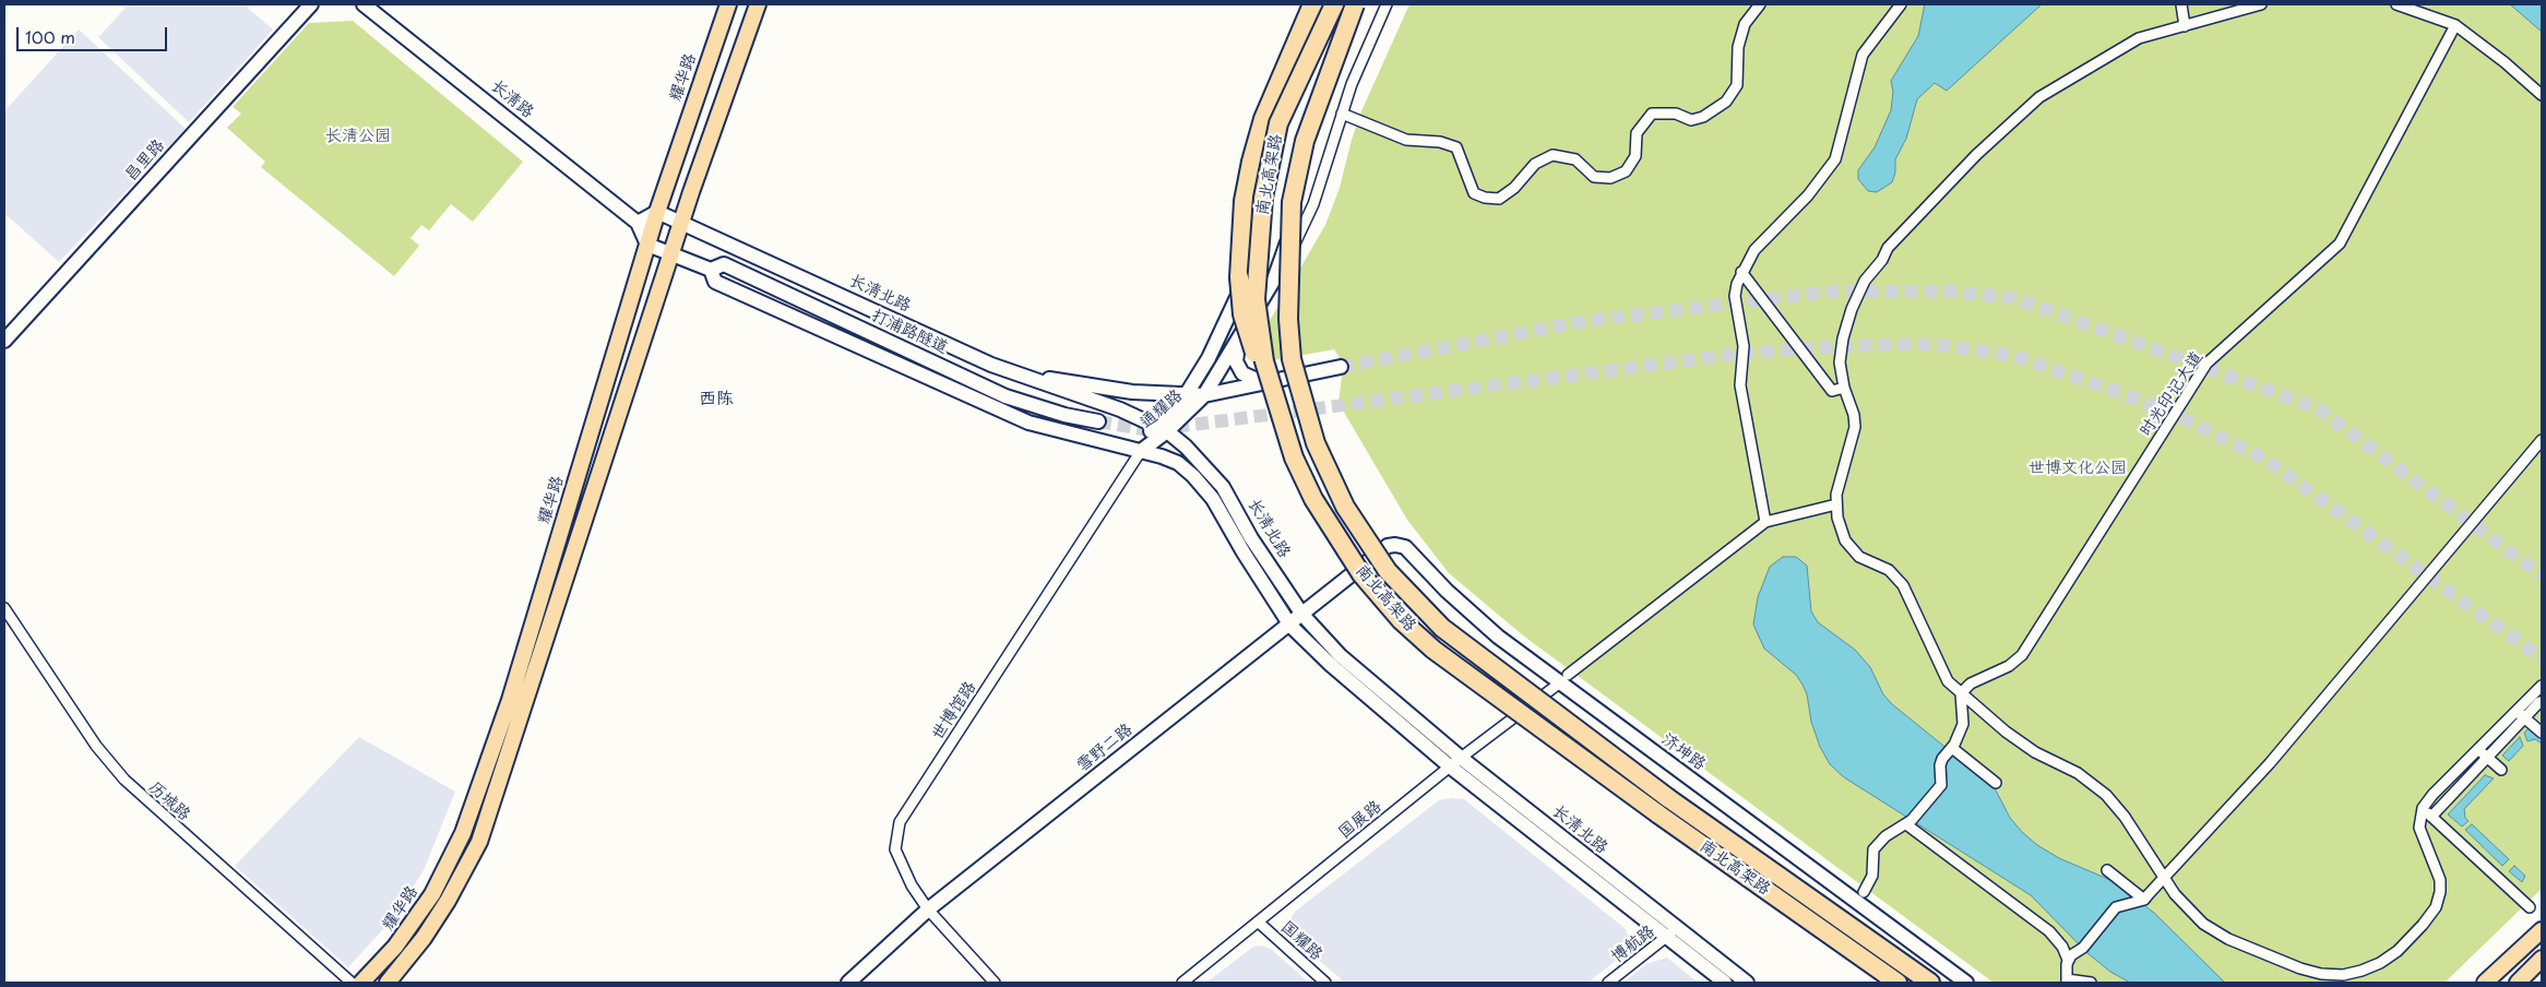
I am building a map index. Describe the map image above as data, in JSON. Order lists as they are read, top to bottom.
{
  "streets": {
    "highway": ["南北高架路"],
    "main road": [
      "耀华路",
      "长清路",
      "昌里路",
      "长清北路",
      "打浦路隧道",
      "通耀路",
      "雪野二路",
      "济坤路"
    ],
    "street": [
      "时光印记大道",
      "世博馆路",
      "历城路",
      "国展路",
      "国耀路",
      "博航路"
    ]
  },
  "crossings": [
    ["耀华路", "长清路"],
    ["长清北路", "打浦路隧道"],
    ["长清北路", "通耀路"],
    ["长清北路", "世博馆路"],
    ["长清北路", "雪野二路"],
    ["长清北路", "国展路"],
    ["长清北路", "博航路"],
    ["通耀路", "世博馆路"],
    ["世博馆路", "雪野二路"],
    ["雪野二路", "济坤路"],
    ["济坤路", "国展路"],
    ["国展路", "国耀路"]
  ],
  "districts": ["西陈"],
  "parks": ["长清公园", "世博文化公园"],
  "scale_bar": "100 m"
}
